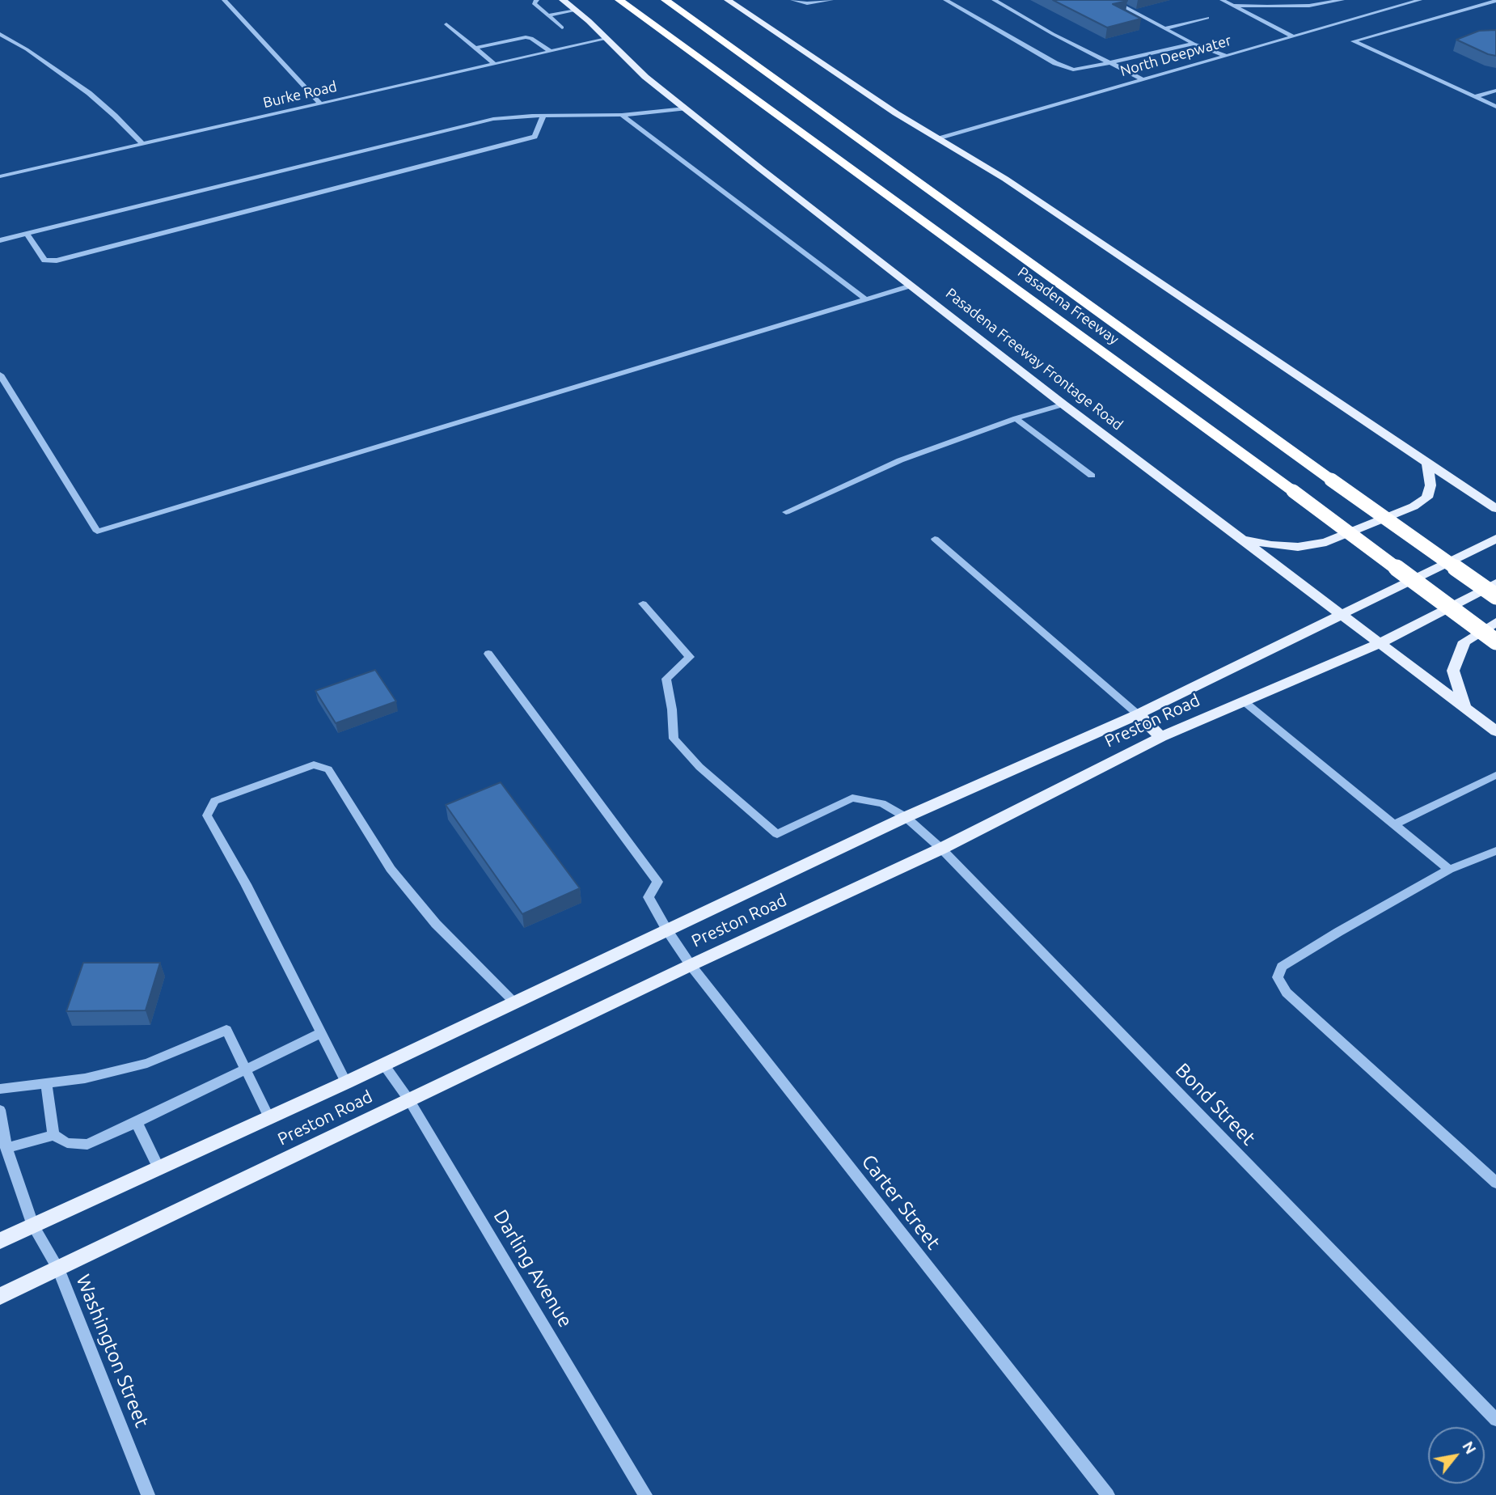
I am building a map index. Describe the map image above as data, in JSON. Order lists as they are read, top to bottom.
{
  "streets": {
    "highway": ["Pasadena Freeway"],
    "main road": ["Pasadena Freeway Frontage Road", "Preston Road"],
    "street": [
      "North Deepwater",
      "Burke Road",
      "Bond Street",
      "Carter Street",
      "Darling Avenue",
      "Washington Street"
    ]
  },
  "crossings": [
    ["Burke Road", "Pasadena Freeway Frontage Road"],
    ["Pasadena Freeway Frontage Road", "Preston Road"],
    ["Preston Road", "Bond Street"],
    ["Preston Road", "Carter Street"],
    ["Preston Road", "Darling Avenue"],
    ["Preston Road", "Washington Street"]
  ],
  "north": "top right"
}
